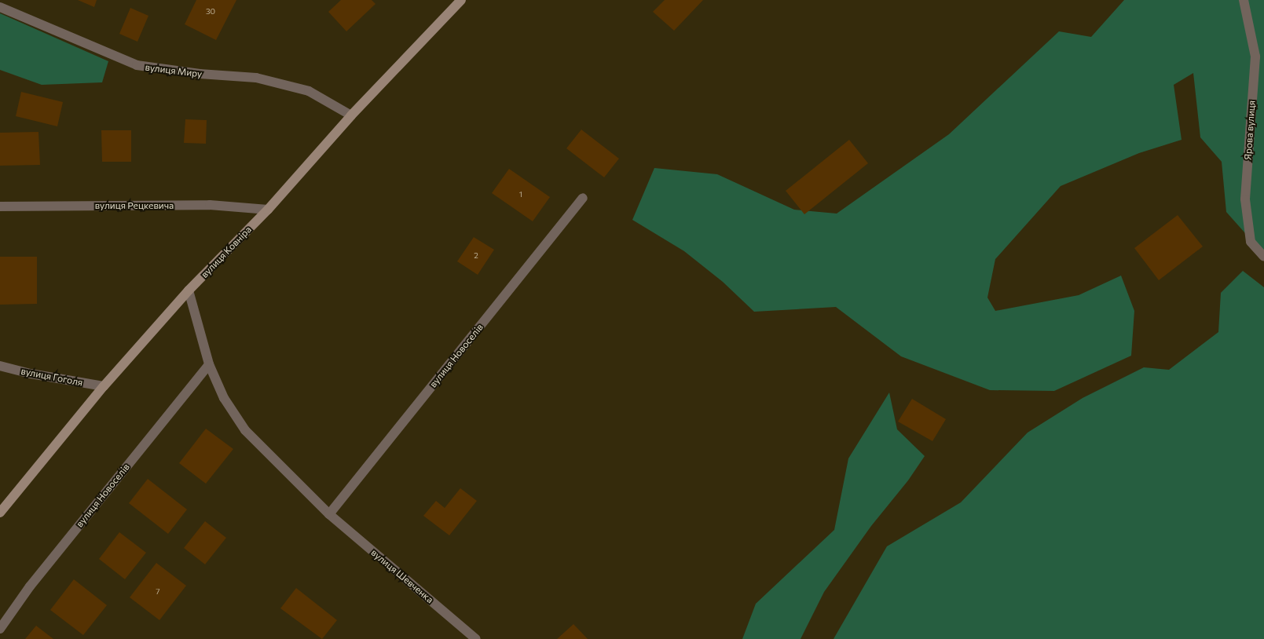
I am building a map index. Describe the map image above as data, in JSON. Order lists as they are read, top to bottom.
{
  "streets": {
    "street": [
      "вулиця Миру",
      "Ярова вулиця",
      "вулиця Рецкевича",
      "вулиця Ковніра",
      "вулиця Новоселів",
      "вулиця Гоголя",
      "вулиця Шевченка"
    ]
  },
  "crossings": [
    ["вулиця Миру", "вулиця Ковніра"],
    ["вулиця Рецкевича", "вулиця Ковніра"],
    ["вулиця Ковніра", "вулиця Гоголя"],
    ["вулиця Ковніра", "вулиця Шевченка"],
    ["вулиця Новоселів", "вулиця Шевченка"]
  ],
  "house_numbers": [
    "30",
    "1",
    "2",
    "7"
  ]
}
